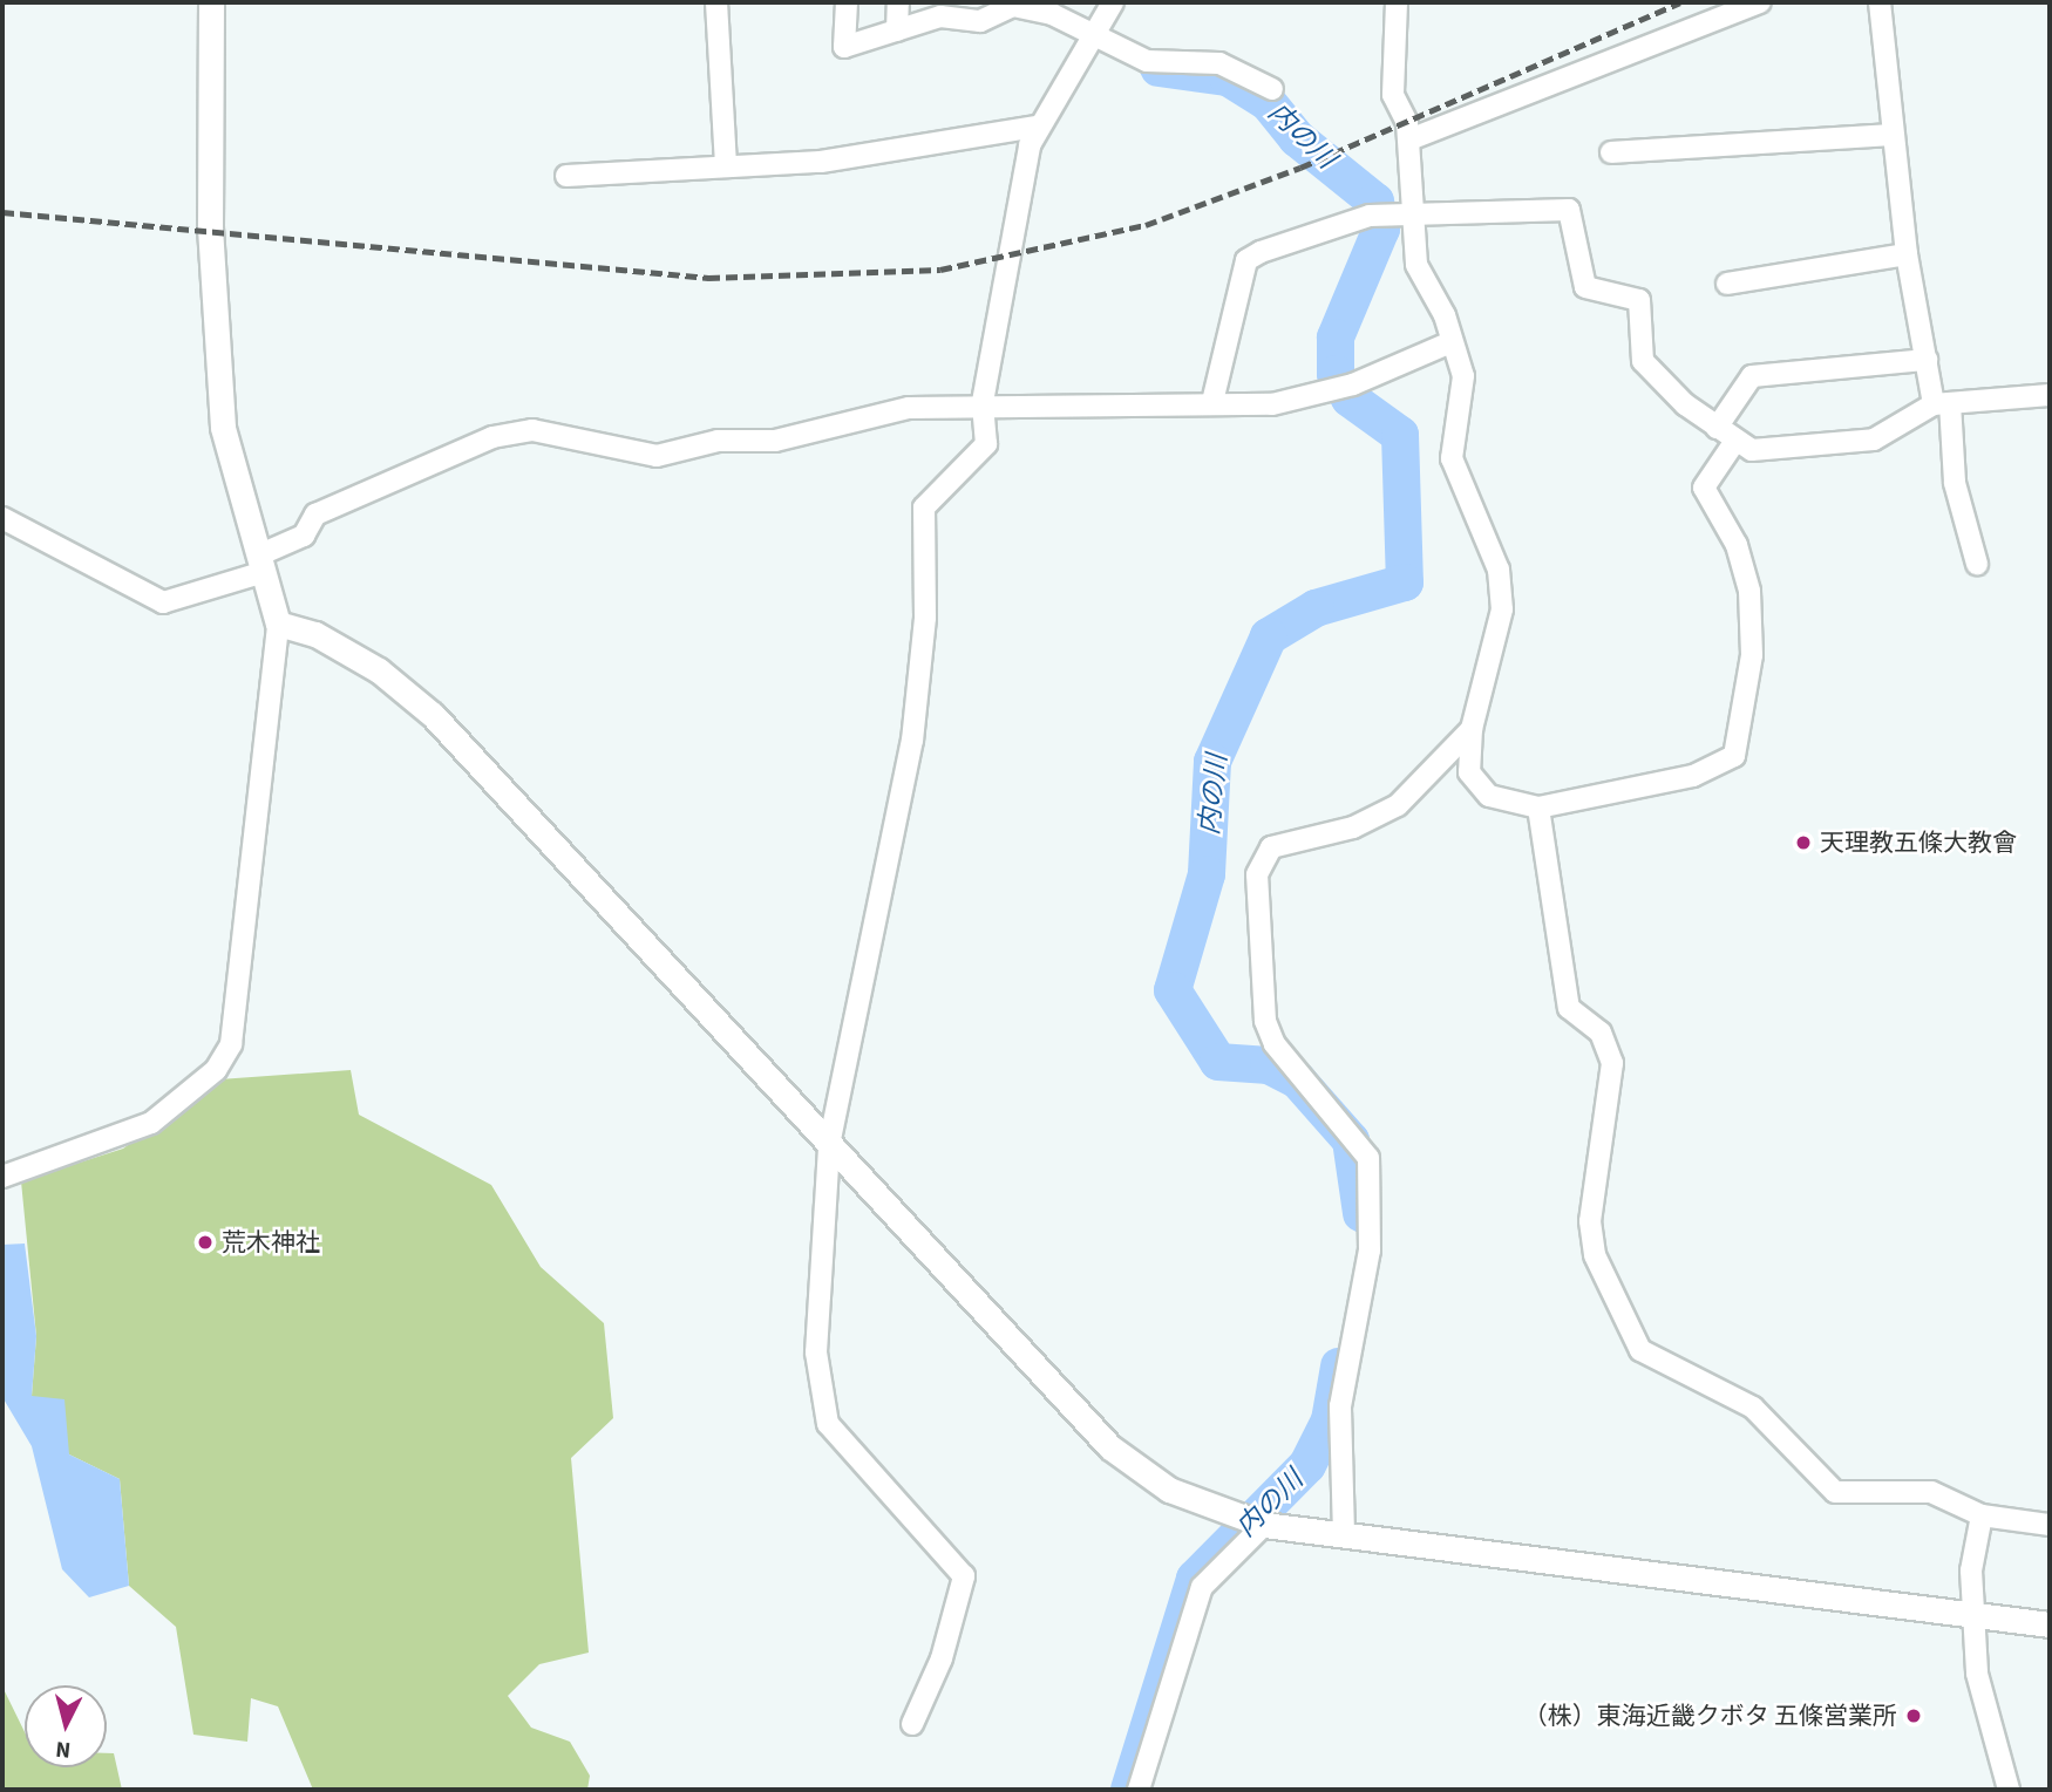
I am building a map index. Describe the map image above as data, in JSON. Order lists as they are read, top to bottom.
{
  "water": ["内の川"],
  "places": ["天理教五條大教會", "荒木神社", "（株）東海近畿クボタ 五條営業所"],
  "north": "bottom"
}
